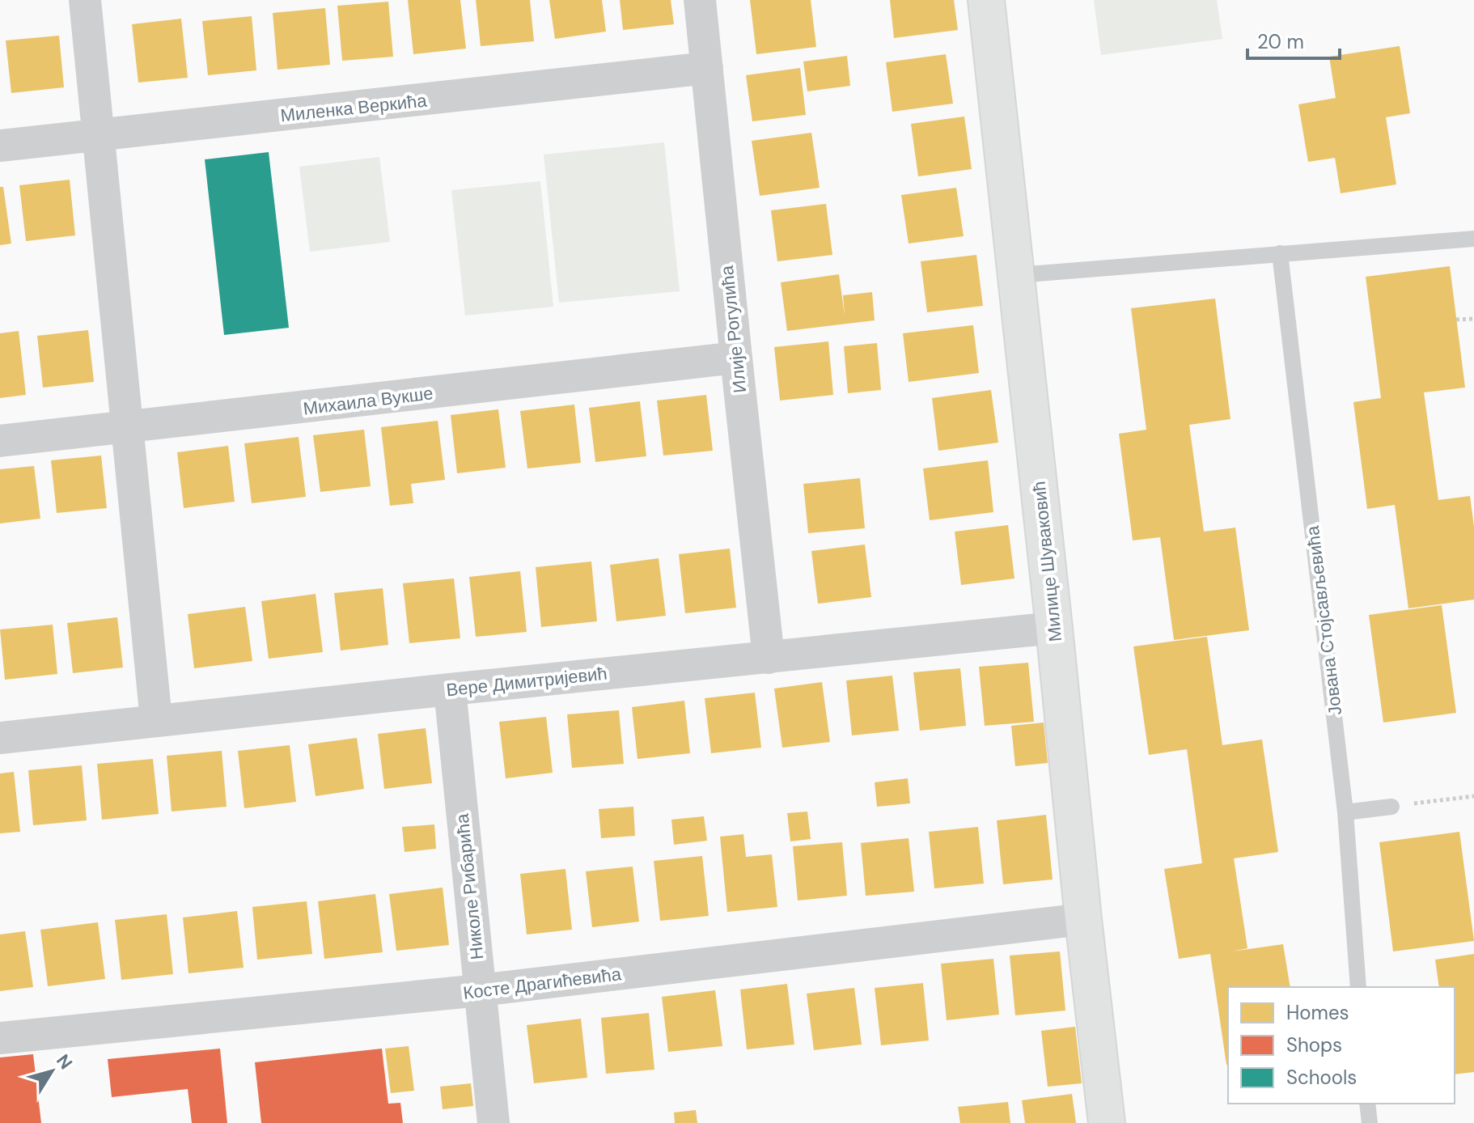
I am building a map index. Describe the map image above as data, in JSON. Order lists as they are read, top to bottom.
{
  "streets": {
    "street": [
      "Миленка Веркића",
      "Илије Рогулића",
      "Михаила Вукше",
      "Милице Шуваковић",
      "Вере Димитријевић",
      "Николе Рибарића",
      "Косте Драгићевића"
    ],
    "lane": ["Јована Стојсављевића"]
  },
  "crossings": [
    ["Миленка Веркића", "Илије Рогулића"],
    ["Илије Рогулића", "Михаила Вукше"],
    ["Илије Рогулића", "Вере Димитријевић"],
    ["Милице Шуваковић", "Вере Димитријевић"],
    ["Милице Шуваковић", "Косте Драгићевића"],
    ["Вере Димитријевић", "Николе Рибарића"],
    ["Николе Рибарића", "Косте Драгићевића"]
  ],
  "legend": ["Homes", "Shops", "Schools"],
  "scale_bar": "20 m",
  "north": "top right"
}
